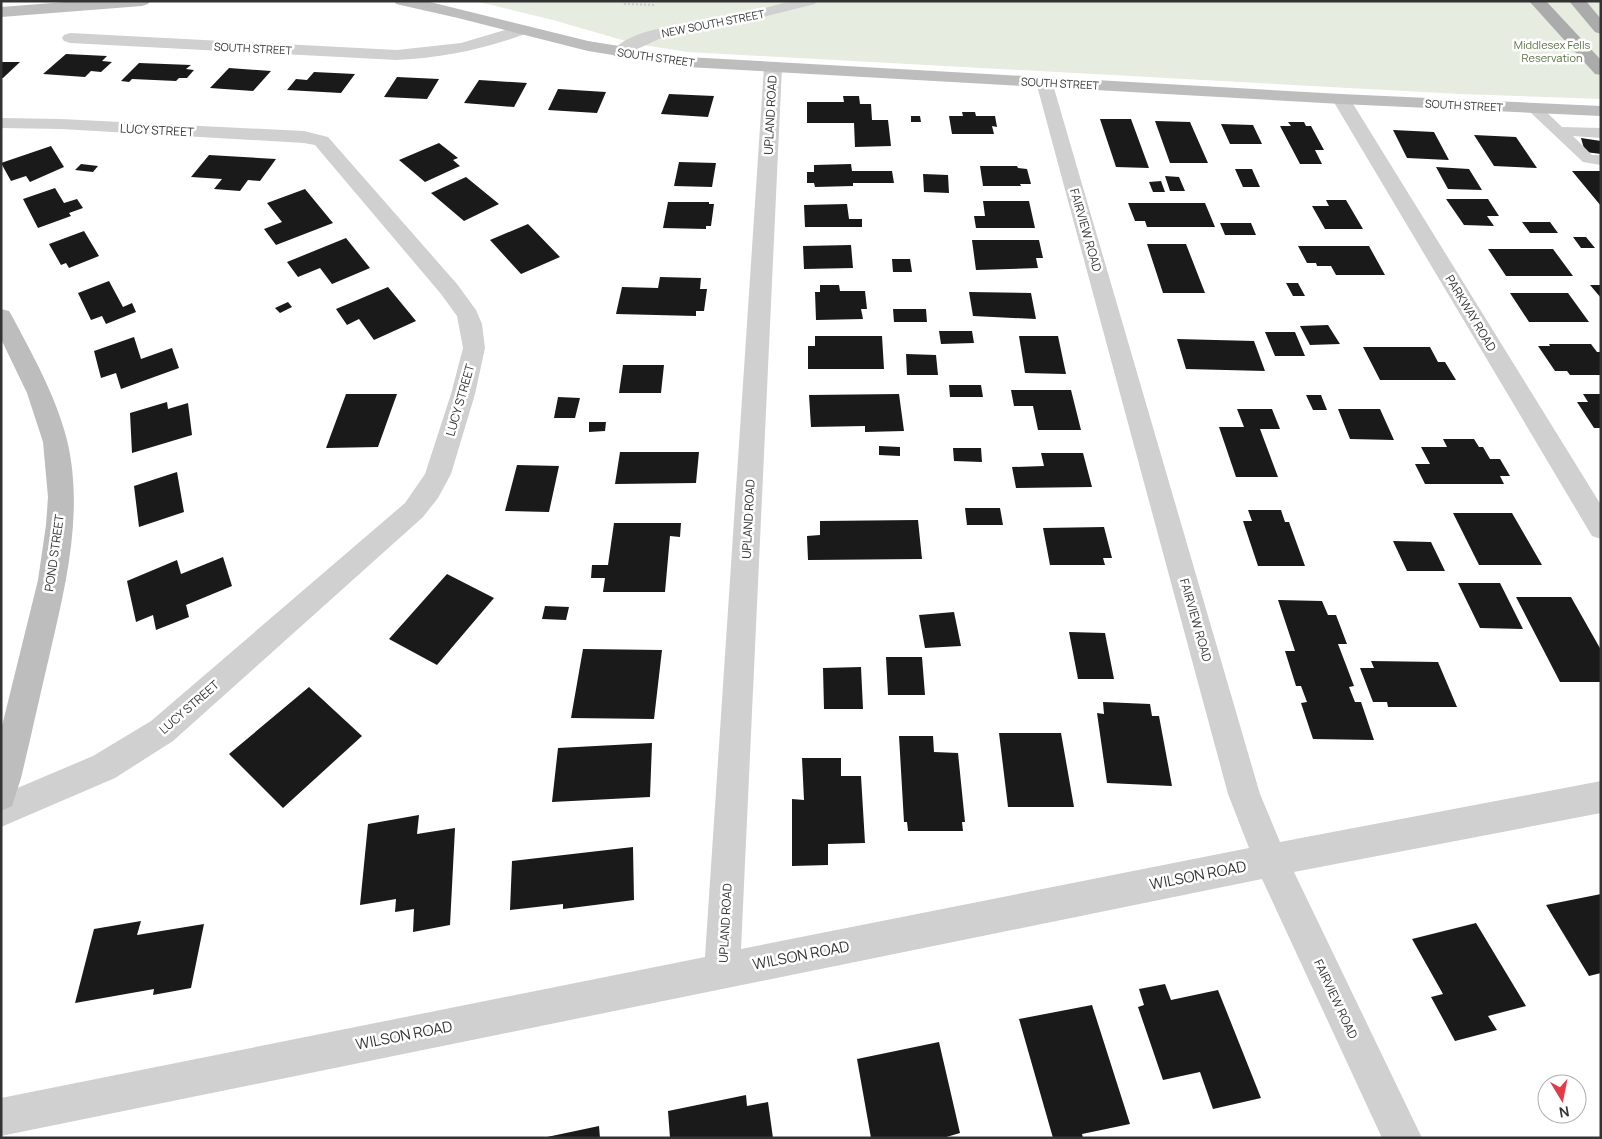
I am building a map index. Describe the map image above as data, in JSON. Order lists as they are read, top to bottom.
{
  "streets": {
    "main road": ["SOUTH STREET", "POND STREET"],
    "street": [
      "NEW SOUTH STREET",
      "UPLAND ROAD",
      "LUCY STREET",
      "FAIRVIEW ROAD",
      "PARKWAY ROAD",
      "WILSON ROAD"
    ]
  },
  "crossings": [
    ["NEW SOUTH STREET", "SOUTH STREET"],
    ["SOUTH STREET", "UPLAND ROAD"],
    ["SOUTH STREET", "FAIRVIEW ROAD"],
    ["SOUTH STREET", "PARKWAY ROAD"],
    ["UPLAND ROAD", "WILSON ROAD"],
    ["FAIRVIEW ROAD", "WILSON ROAD"]
  ],
  "parks": ["Middlesex Fells Reservation"],
  "north": "bottom"
}
